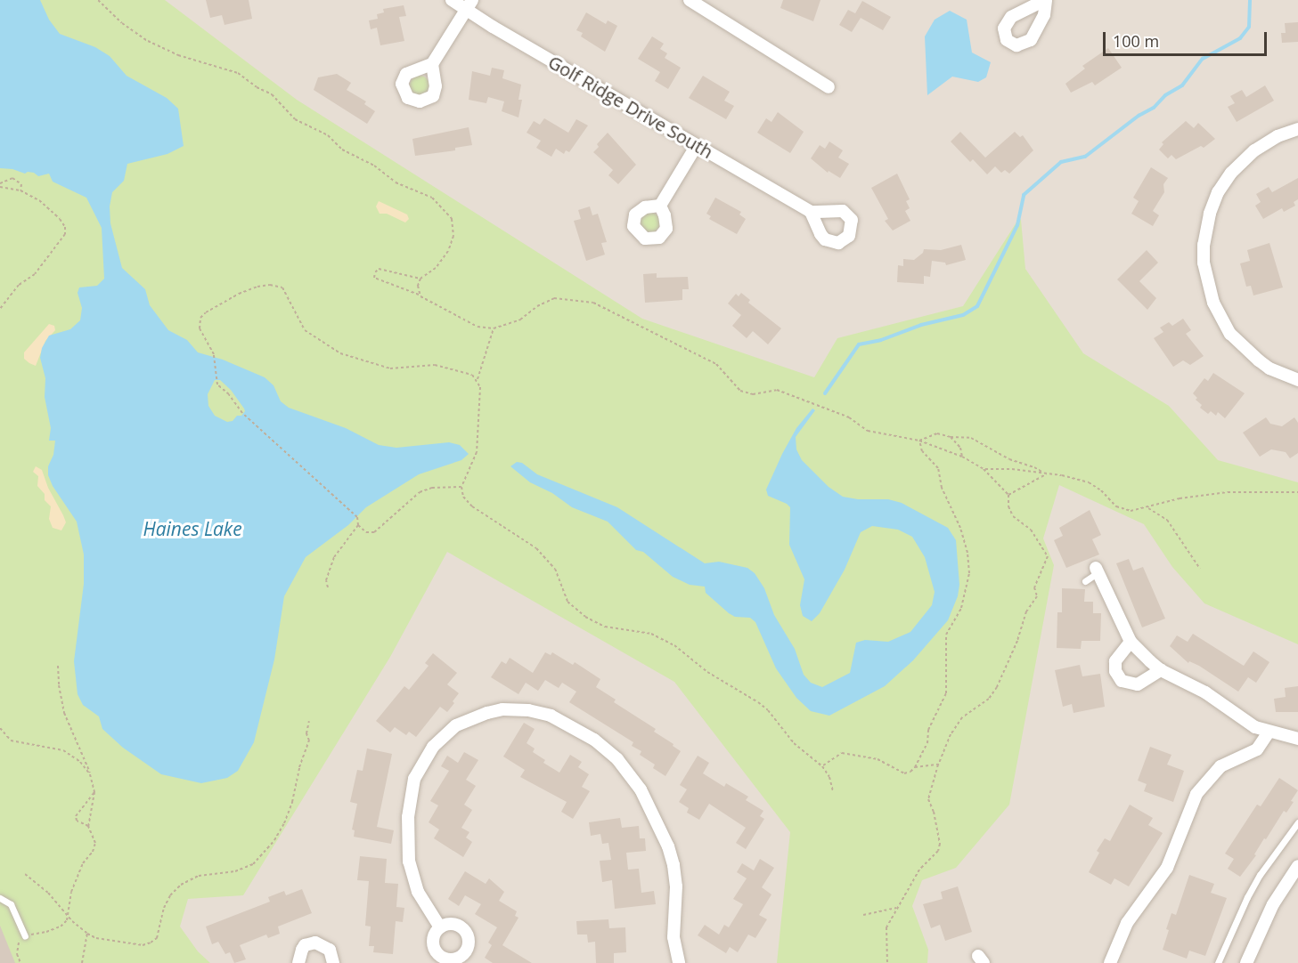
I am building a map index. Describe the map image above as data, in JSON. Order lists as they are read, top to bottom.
{
  "streets": {
    "street": ["Golf Ridge Drive South"]
  },
  "water": ["Haines Lake"],
  "scale_bar": "100 m"
}
